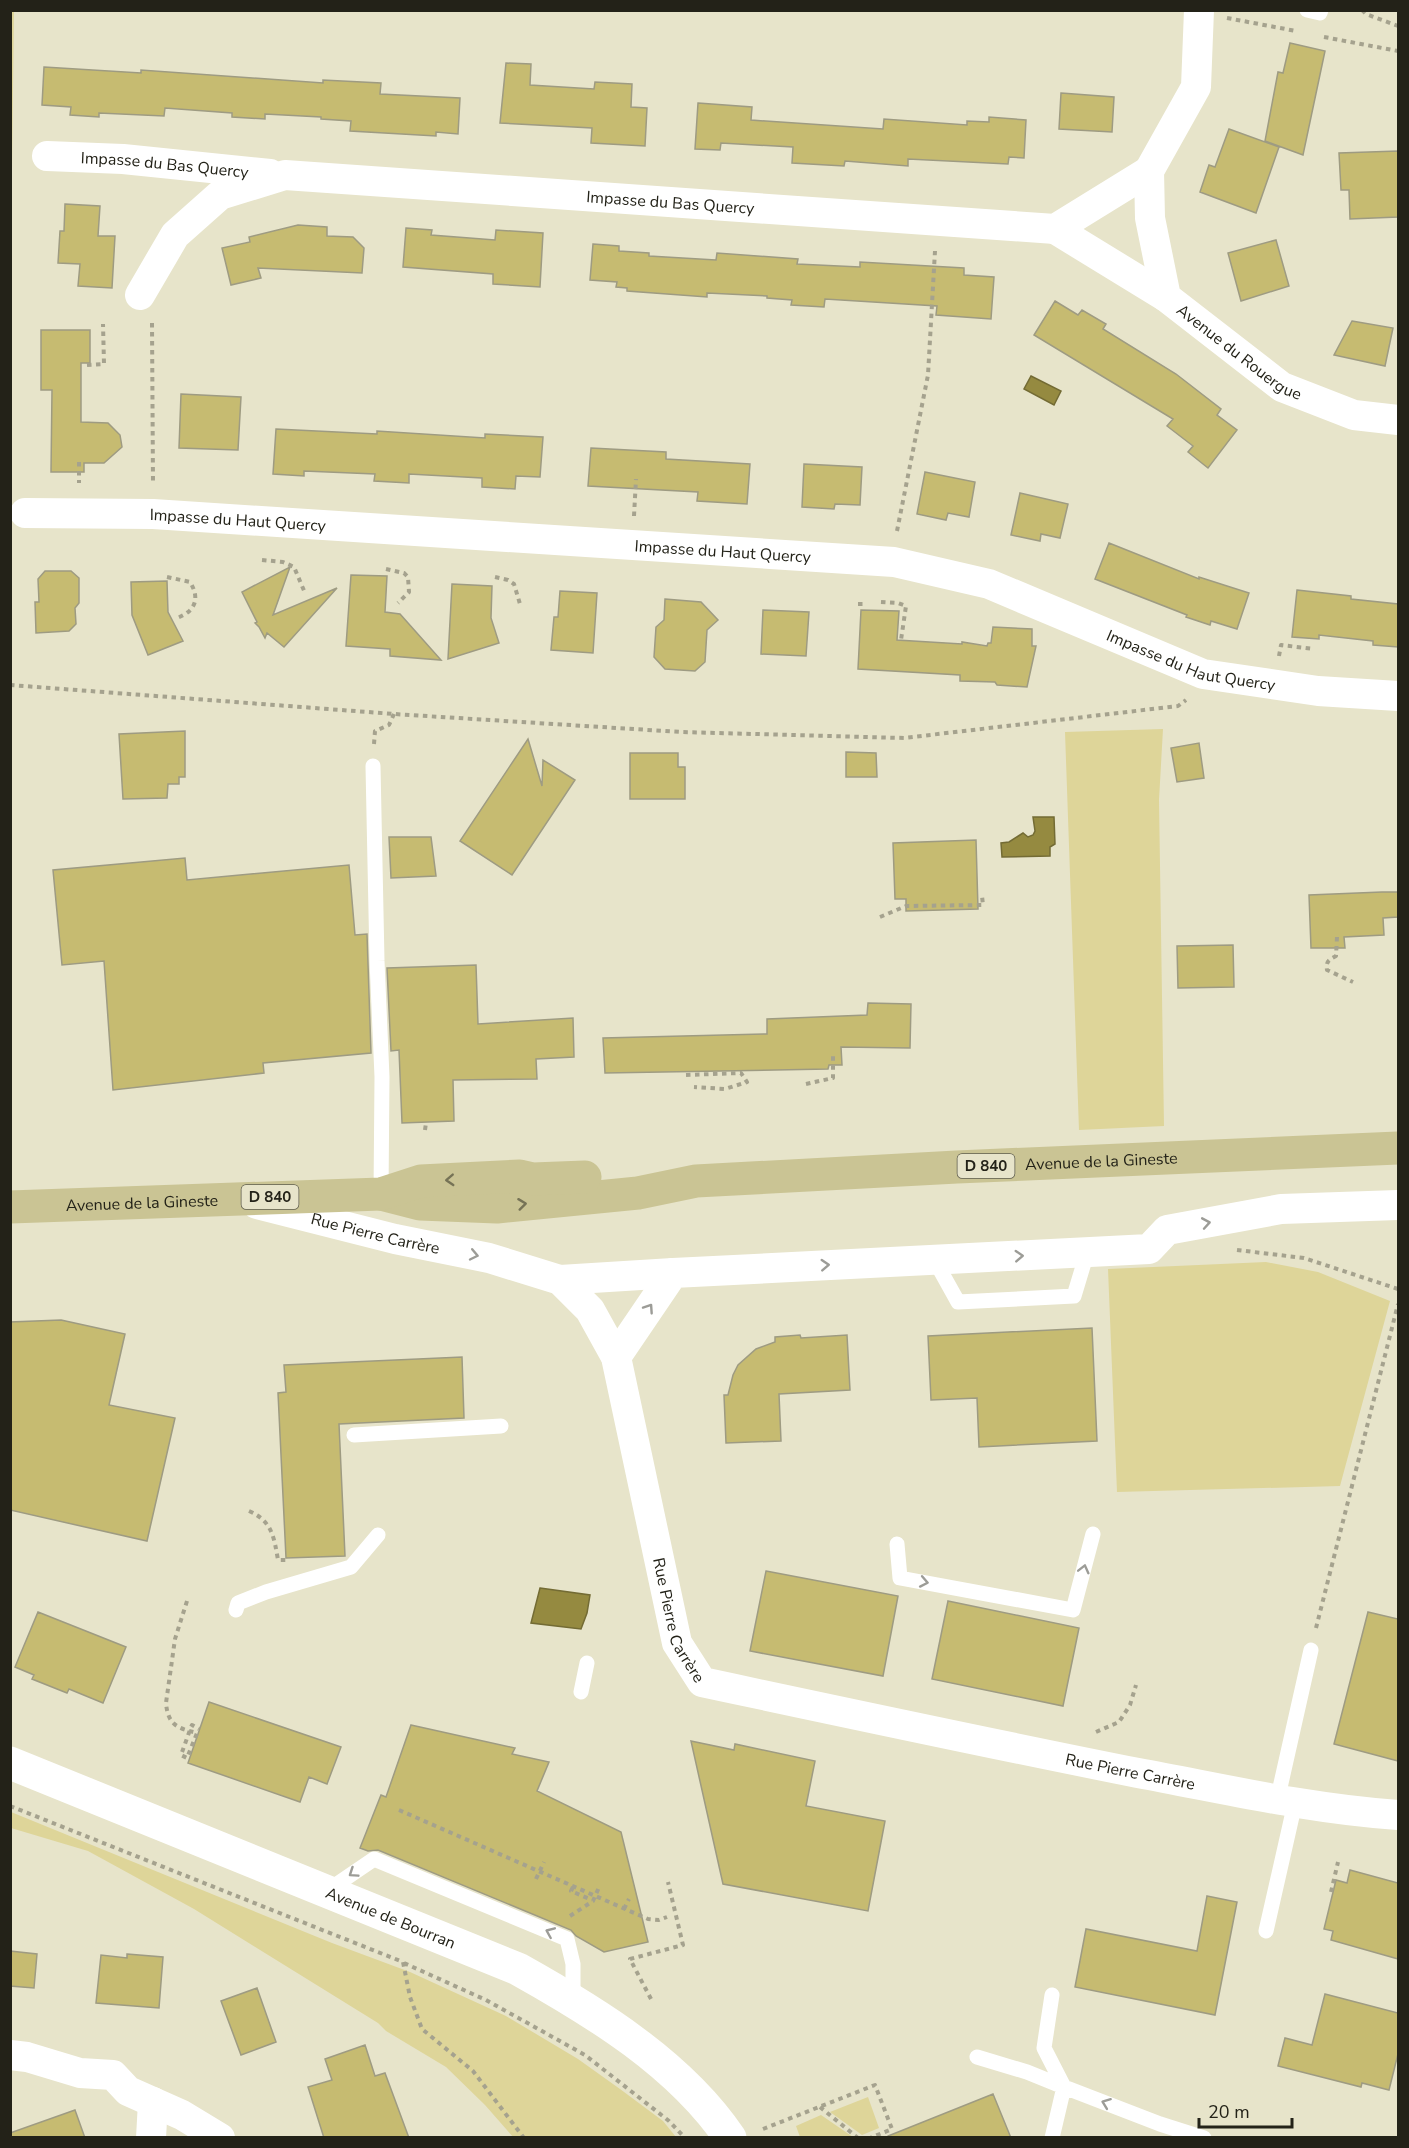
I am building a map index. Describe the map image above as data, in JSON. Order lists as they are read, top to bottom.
{
  "streets": {
    "main road": ["Avenue de la Gineste", "D 840", "Avenue de Bourran"],
    "street": [
      "Impasse du Bas Quercy",
      "Avenue du Rouergue",
      "Impasse du Haut Quercy",
      "Rue Pierre Carrère"
    ]
  },
  "crossings": [
    ["Impasse du Bas Quercy", "Avenue du Rouergue"],
    ["Avenue de la Gineste", "Rue Pierre Carrère"]
  ],
  "scale_bar": "20 m"
}
